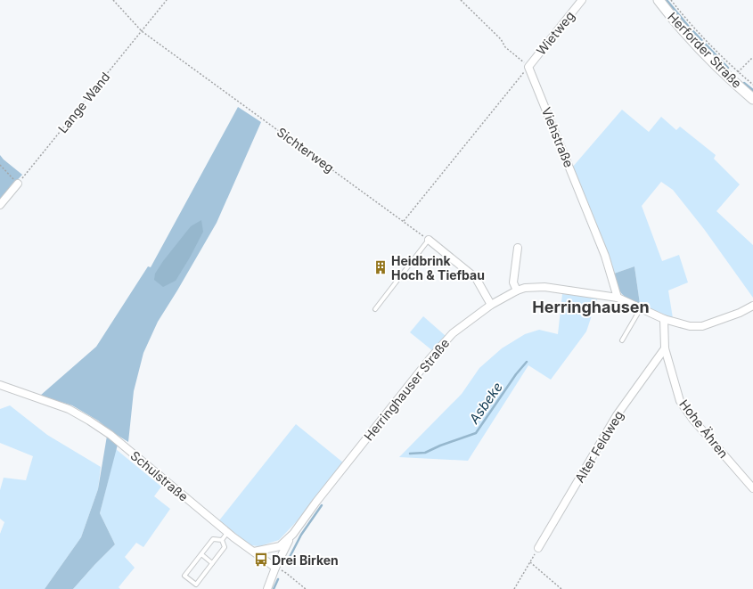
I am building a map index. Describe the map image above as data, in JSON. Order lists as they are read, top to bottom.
{
  "streets": {
    "main road": ["Herforder Straße"],
    "street": [
      "Wietweg",
      "Viehstraße",
      "Herringhauser Straße",
      "Hohe Ähren",
      "Alter Feldweg",
      "Schulstraße"
    ],
    "path": ["Lange Wand", "Sichterweg"]
  },
  "crossings": [
    ["Wietweg", "Viehstraße"],
    ["Lange Wand", "Sichterweg"],
    ["Viehstraße", "Herringhauser Straße"],
    ["Herringhauser Straße", "Hohe Ähren"],
    ["Herringhauser Straße", "Schulstraße"],
    ["Hohe Ähren", "Alter Feldweg"]
  ],
  "districts": ["Herringhausen"],
  "water": ["Asbeke"],
  "places": {
    "building": ["Heidbrink Hoch & Tiefbau"],
    "bus stop": ["Drei Birken"]
  }
}
